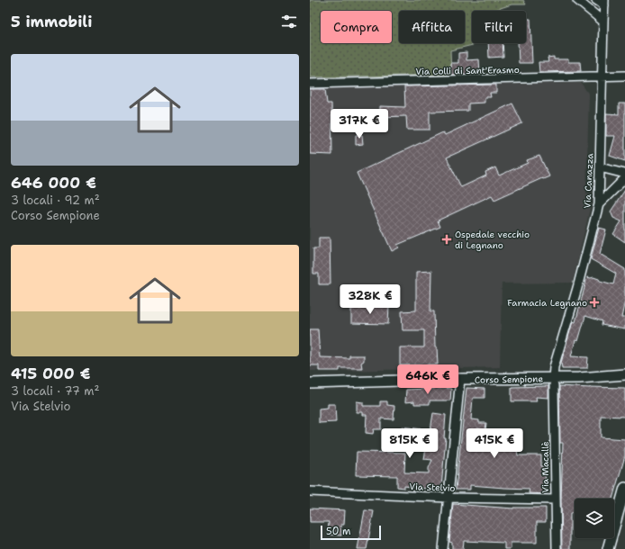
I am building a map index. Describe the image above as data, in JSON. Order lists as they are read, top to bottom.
{
  "streets": {
    "main road": ["Corso Sempione"],
    "street": [
      "Via Colli di Sant'Erasmo",
      "Via Canazza",
      "Via Macallè",
      "Via Stelvio"
    ]
  },
  "crossings": [
    ["Via Colli di Sant'Erasmo", "Via Canazza"],
    ["Via Canazza", "Corso Sempione"],
    ["Via Canazza", "Via Macallè"],
    ["Corso Sempione", "Via Macallè"],
    ["Via Macallè", "Via Stelvio"]
  ],
  "places": {
    "health": ["Ospedale vecchio di Legnano", "Farmacia Legnano"]
  },
  "scale_bar": "50 m",
  "page": {
    "heading": "5 immobili",
    "chip": ["Compra", "Affitta", "Filtri"],
    "list": [
      {
        "name": "646 000 €",
        "note": "3 locali · 92 m² · Corso Sempione"
      },
      {
        "name": "415 000 €",
        "note": "3 locali · 77 m² · Via Stelvio"
      }
    ],
    "price": [
      "317K €",
      "328K €",
      "646K €",
      "815K €",
      "415K €"
    ],
    "scale": "50 m"
  }
}
